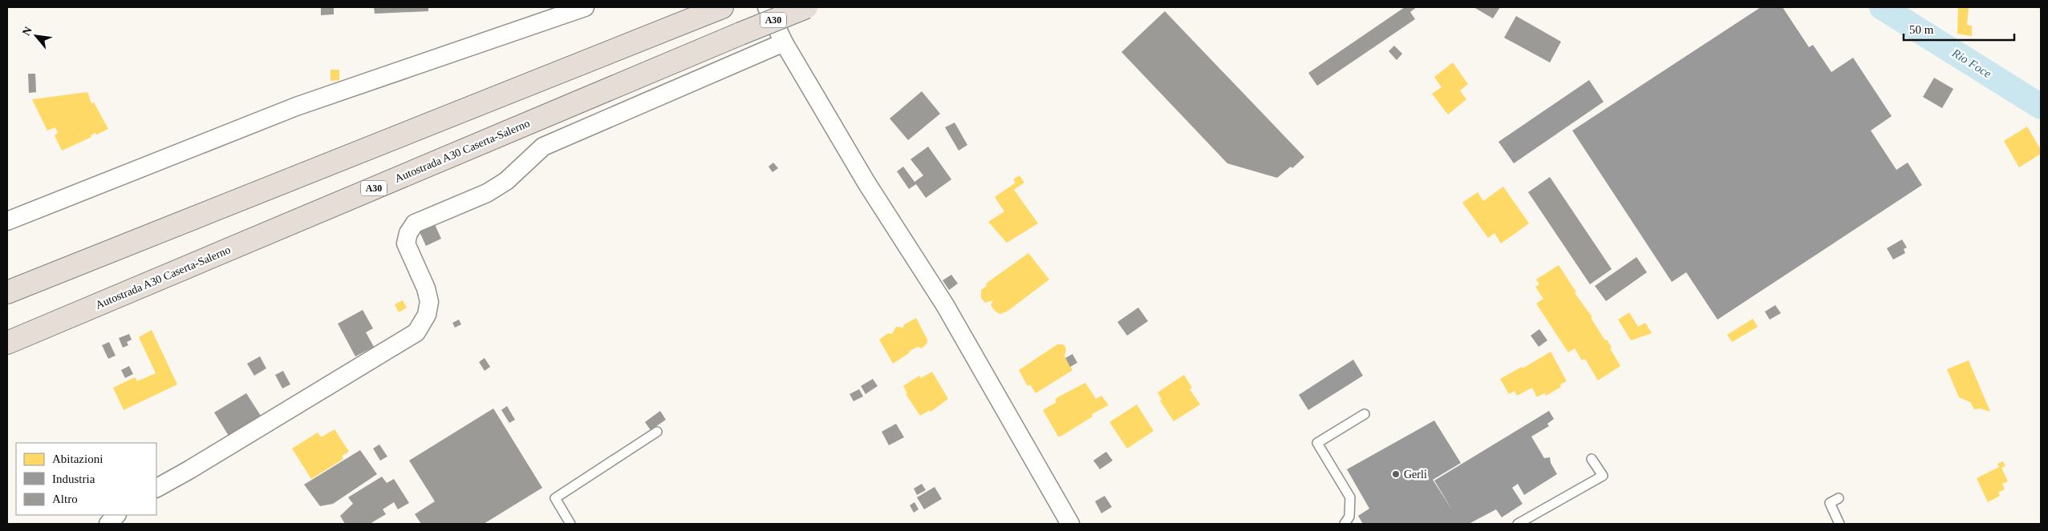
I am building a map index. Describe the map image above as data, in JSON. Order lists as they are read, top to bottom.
{
  "streets": {
    "highway": ["A30", "Autostrada A30 Caserta-Salerno"]
  },
  "water": ["Rio Foce"],
  "places": ["Gerli"],
  "legend": ["Abitazioni", "Industria", "Altro"],
  "scale_bar": "50 m",
  "north": "top left"
}
